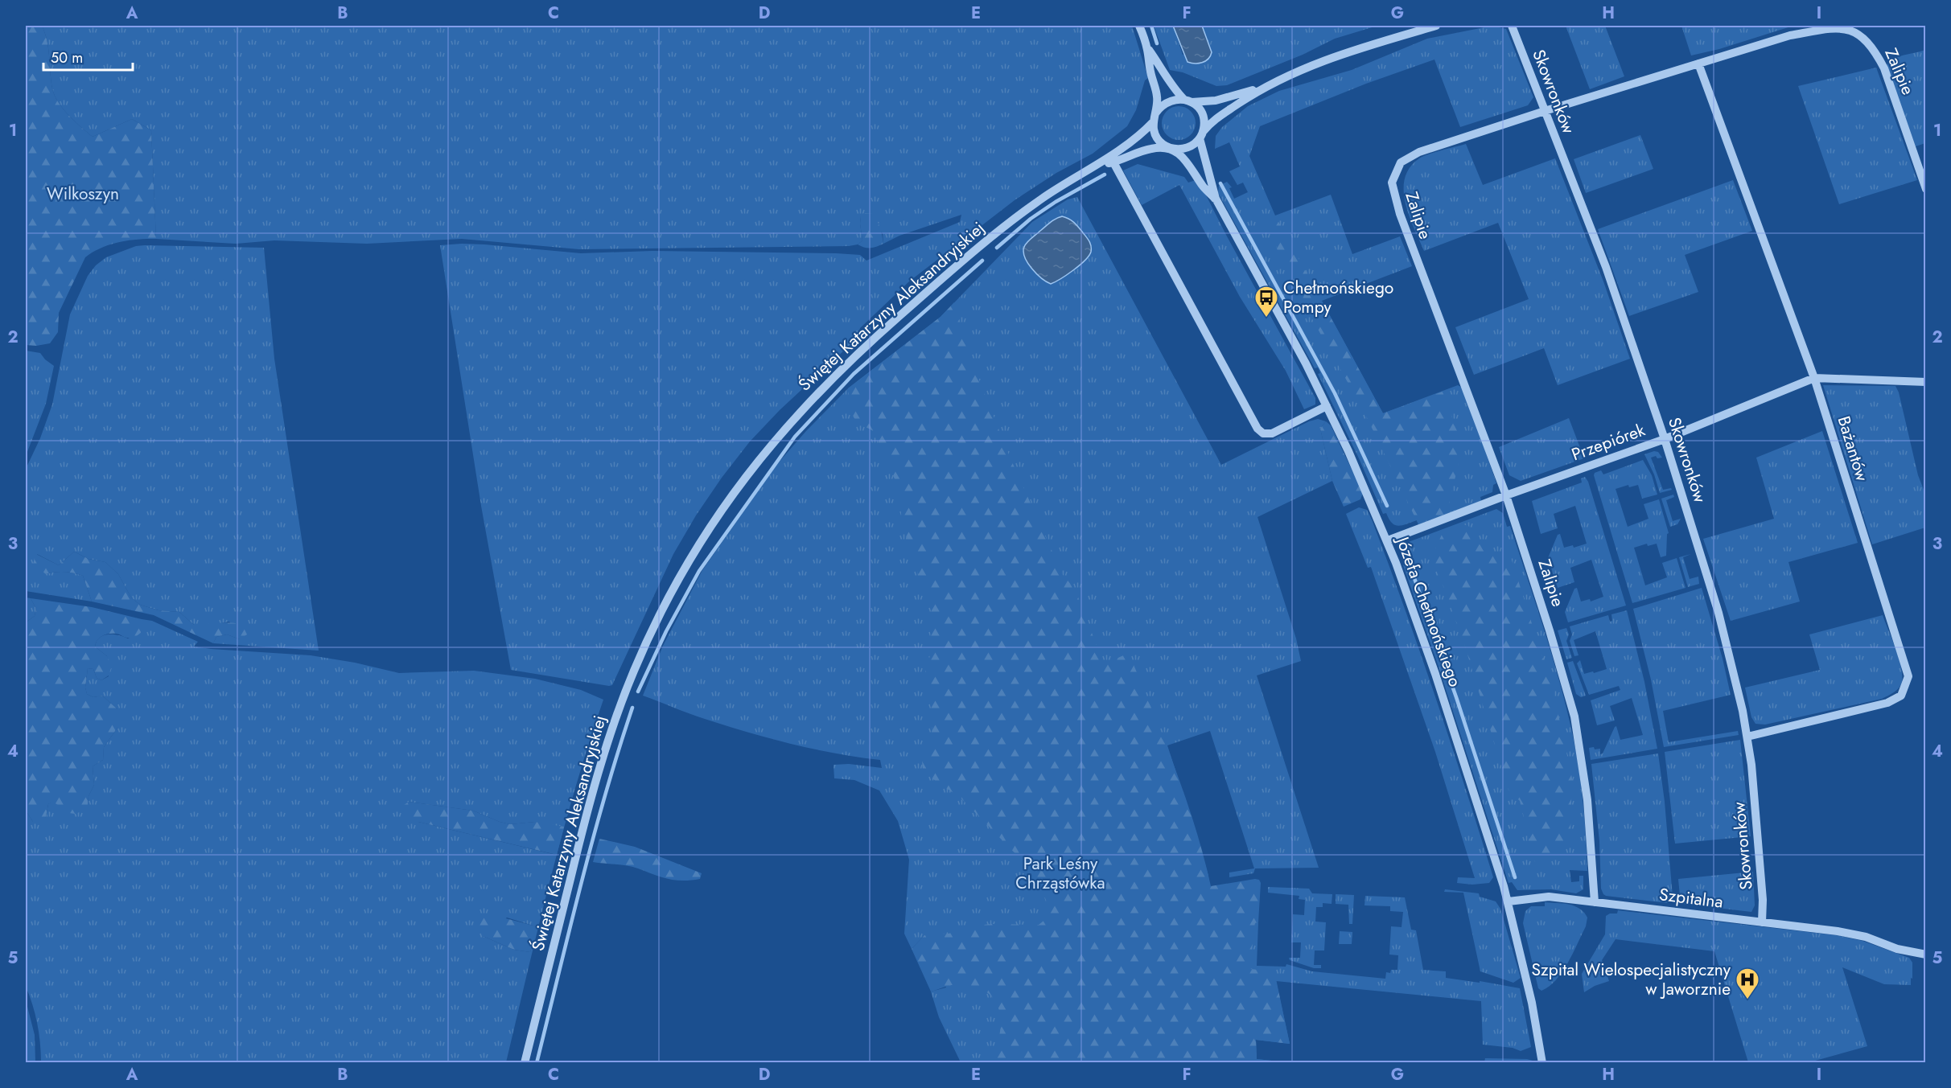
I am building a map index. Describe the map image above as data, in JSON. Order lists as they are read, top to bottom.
{
  "streets": {
    "street": [
      "Zalipie",
      "Skowronków",
      "Świętej Katarzyny Aleksandryjskiej",
      "Przepiórek",
      "Bażantów",
      "Józefa Chełmońskiego",
      "Szpitalna"
    ]
  },
  "crossings": [
    ["Zalipie", "Skowronków"],
    ["Zalipie", "Przepiórek"],
    ["Zalipie", "Bażantów"],
    ["Zalipie", "Szpitalna"],
    ["Skowronków", "Przepiórek"],
    ["Skowronków", "Bażantów"],
    ["Skowronków", "Szpitalna"],
    ["Świętej Katarzyny Aleksandryjskiej", "Józefa Chełmońskiego"],
    ["Przepiórek", "Bażantów"],
    ["Przepiórek", "Józefa Chełmońskiego"],
    ["Józefa Chełmońskiego", "Szpitalna"]
  ],
  "parks": ["Wilkoszyn", "Park Leśny Chrząstówka"],
  "places": {
    "bus stop": ["Chełmońskiego Pompy"],
    "hospital": ["Szpital Wielospecjalistyczny w Jaworznie"]
  },
  "scale_bar": "50 m",
  "grid": {
    "columns": [
      "A",
      "B",
      "C",
      "D",
      "E",
      "F",
      "G",
      "H",
      "I"
    ],
    "rows": [
      "1",
      "2",
      "3",
      "4",
      "5"
    ]
  }
}
